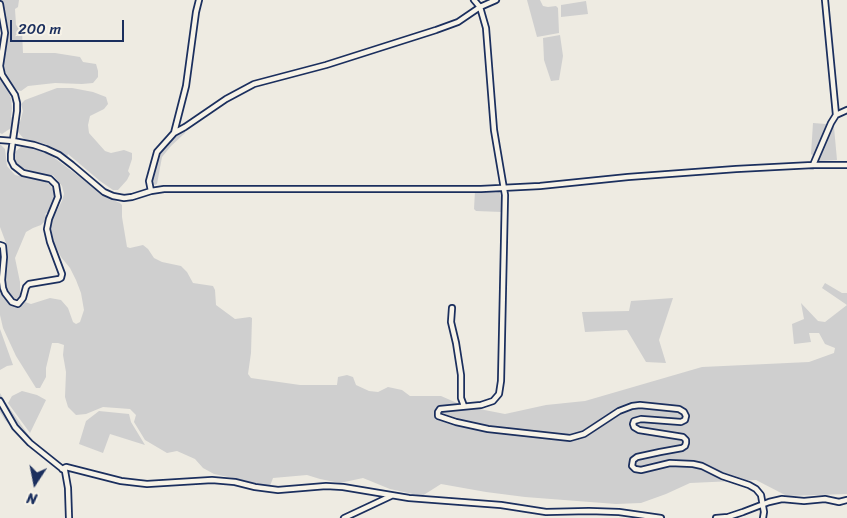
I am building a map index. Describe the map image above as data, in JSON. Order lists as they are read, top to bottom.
{
  "scale_bar": "200 m",
  "north": "bottom"
}
